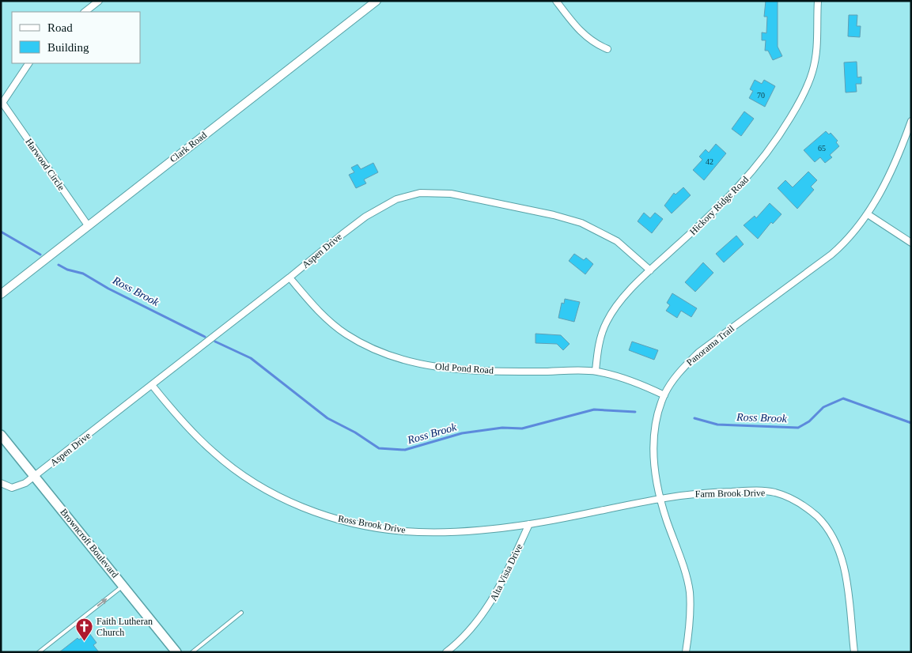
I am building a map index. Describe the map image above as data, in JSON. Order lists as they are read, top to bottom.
{
  "streets": {
    "main road": ["Browncroft Boulevard"],
    "street": [
      "Clark Road",
      "Harwood Circle",
      "Hickory Ridge Road",
      "Aspen Drive",
      "Panorama Trail",
      "Old Pond Road",
      "Farm Brook Drive",
      "Ross Brook Drive",
      "Alta Vista Drive"
    ]
  },
  "crossings": [
    ["Clark Road", "Harwood Circle"],
    ["Hickory Ridge Road", "Aspen Drive"],
    ["Hickory Ridge Road", "Old Pond Road"],
    ["Aspen Drive", "Old Pond Road"],
    ["Aspen Drive", "Ross Brook Drive"],
    ["Aspen Drive", "Browncroft Boulevard"],
    ["Panorama Trail", "Old Pond Road"],
    ["Panorama Trail", "Farm Brook Drive"],
    ["Panorama Trail", "Ross Brook Drive"],
    ["Farm Brook Drive", "Ross Brook Drive"],
    ["Ross Brook Drive", "Alta Vista Drive"]
  ],
  "water": ["Ross Brook"],
  "places": {
    "church": ["Faith Lutheran Church"]
  },
  "house_numbers": ["70", "65", "42"],
  "legend": ["Road", "Building"]
}
